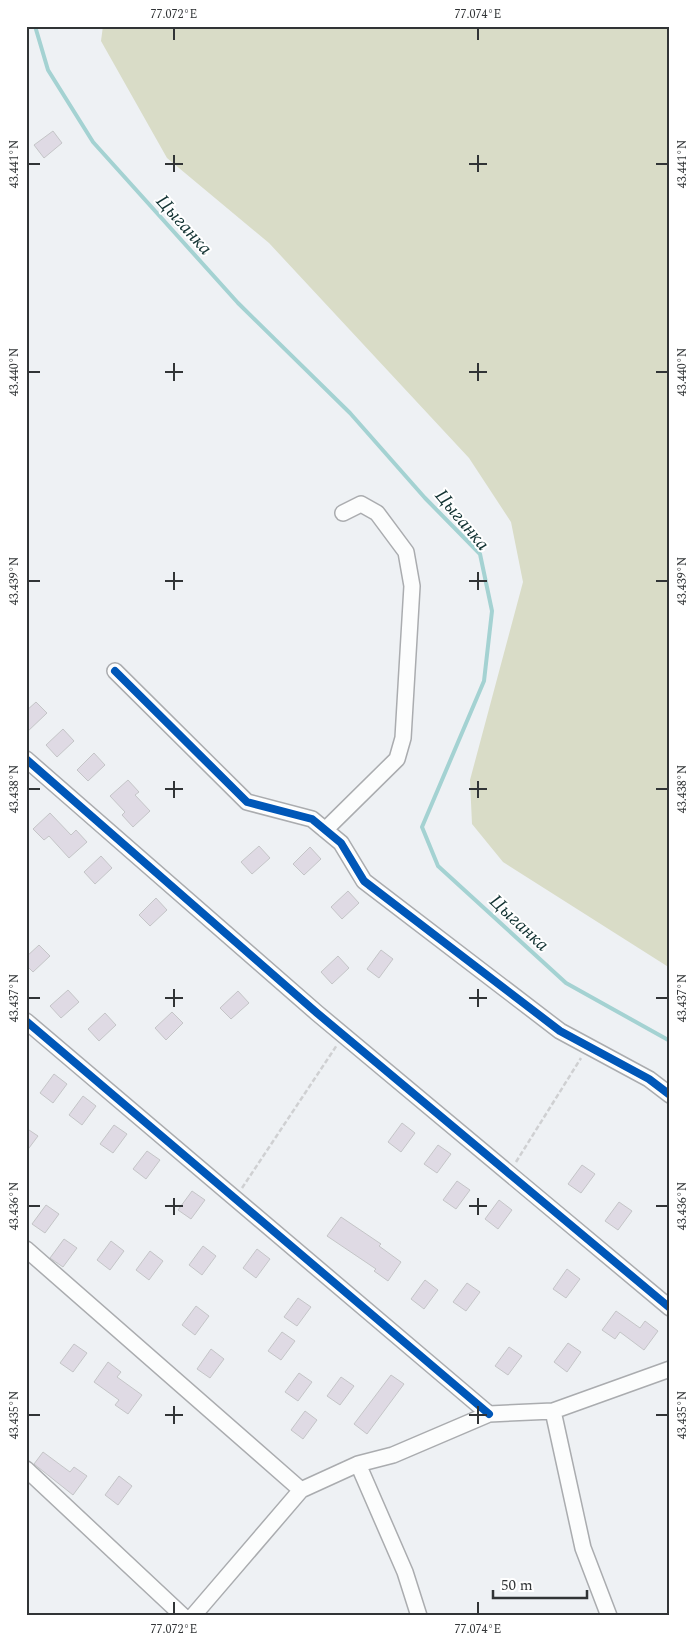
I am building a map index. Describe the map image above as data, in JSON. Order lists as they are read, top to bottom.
{
  "water": ["Цыганка"],
  "scale_bar": "50 m",
  "coordinates": [
    "77.072°E",
    "77.074°E",
    "43.441°N",
    "43.440°N",
    "43.439°N",
    "43.438°N",
    "43.437°N",
    "43.436°N",
    "43.435°N"
  ]
}
